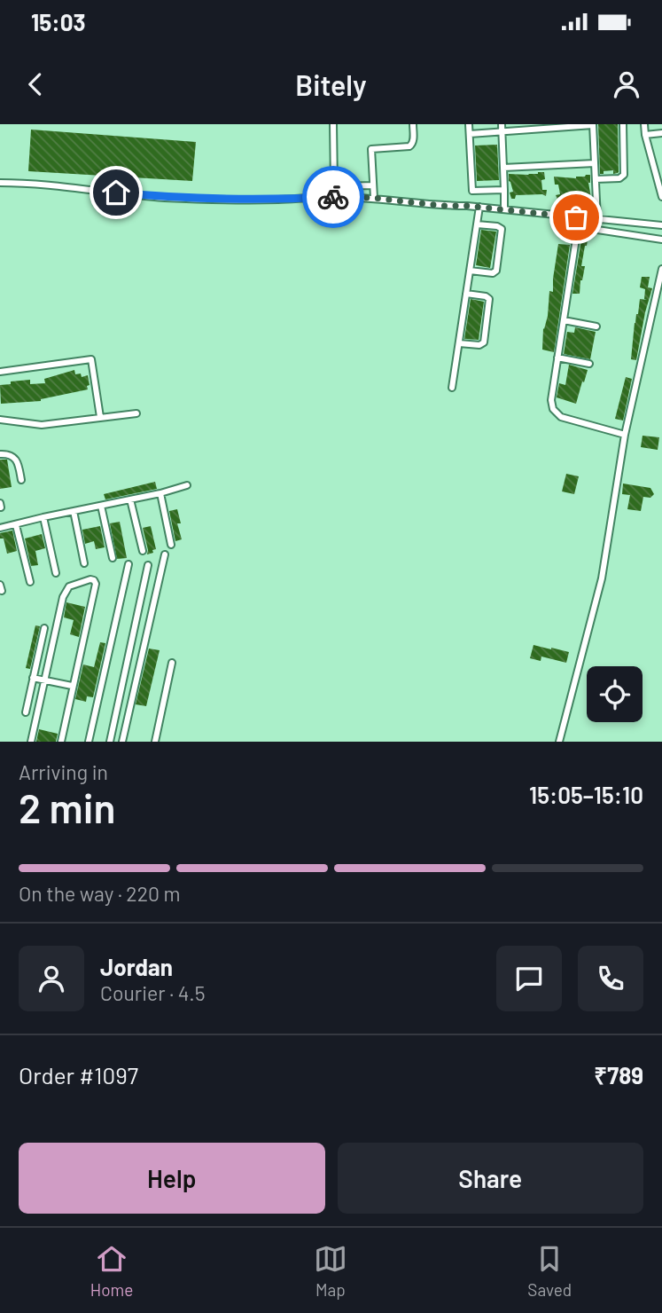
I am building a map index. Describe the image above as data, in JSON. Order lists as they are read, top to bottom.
{
  "page": {
    "status": "15:03",
    "header": "Bitely",
    "heading": ["2 min", "Arriving in", "15:05–15:10"],
    "panel": [
      "Jordan",
      "Courier · 4.5",
      "Order #1097",
      "₹789"
    ],
    "bar": "On the way · 220 m",
    "buttons": ["Help", "Share"],
    "tabs": ["Home", "Map", "Saved"]
  }
}
